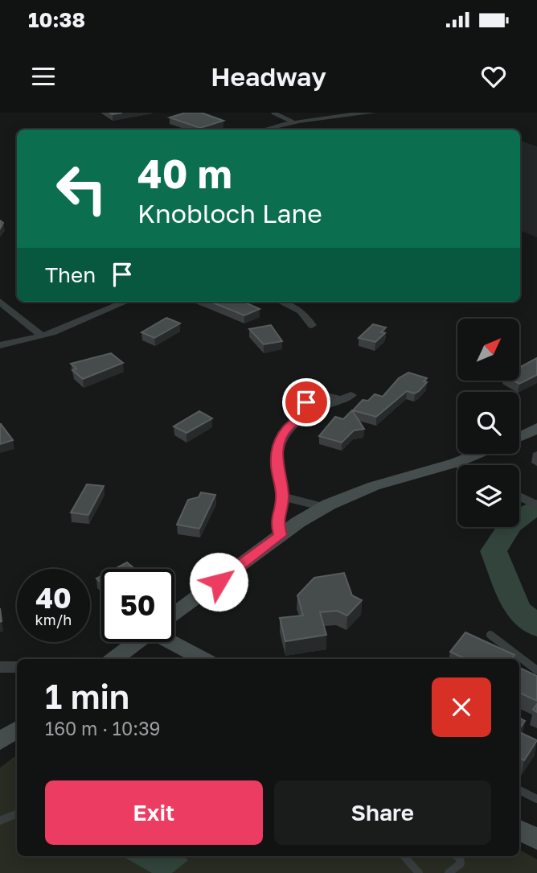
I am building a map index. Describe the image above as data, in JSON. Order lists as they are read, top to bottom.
{
  "north": "top right",
  "page": {
    "status": "10:38",
    "header": "Headway",
    "turn": ["40 m", "Knobloch Lane"],
    "then": "Then",
    "speed": "40 km/h",
    "limit": "50",
    "heading": ["1 min", "160 m · 10:39"],
    "buttons": ["Exit", "Share"]
  }
}
